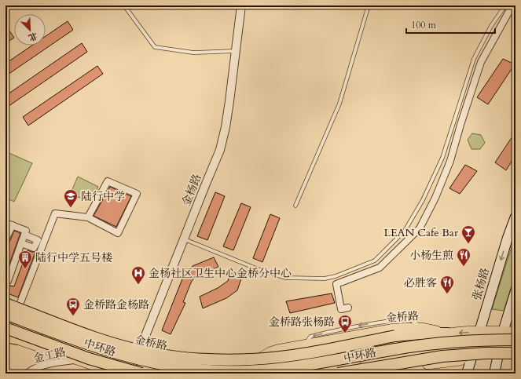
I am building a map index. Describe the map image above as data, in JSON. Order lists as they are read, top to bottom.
{
  "streets": {
    "highway": ["中环路"],
    "main road": ["张杨路", "金桥路"],
    "street": ["金杨路", "金工路"]
  },
  "crossings": [
    ["金杨路", "金桥路"],
    ["张杨路", "金桥路"],
    ["金桥路", "中环路"]
  ],
  "places": {
    "school or university": ["陆行中学"],
    "bar": ["LEAN Cafe Bar"],
    "restaurant": ["小杨生煎", "必胜客"],
    "building": ["陆行中学五号楼"],
    "hospital": ["金杨社区卫生中心金桥分中心"],
    "bus stop": ["金桥路金杨路", "金桥路张杨路"]
  },
  "scale_bar": "100 m",
  "north": "bottom right"
}
